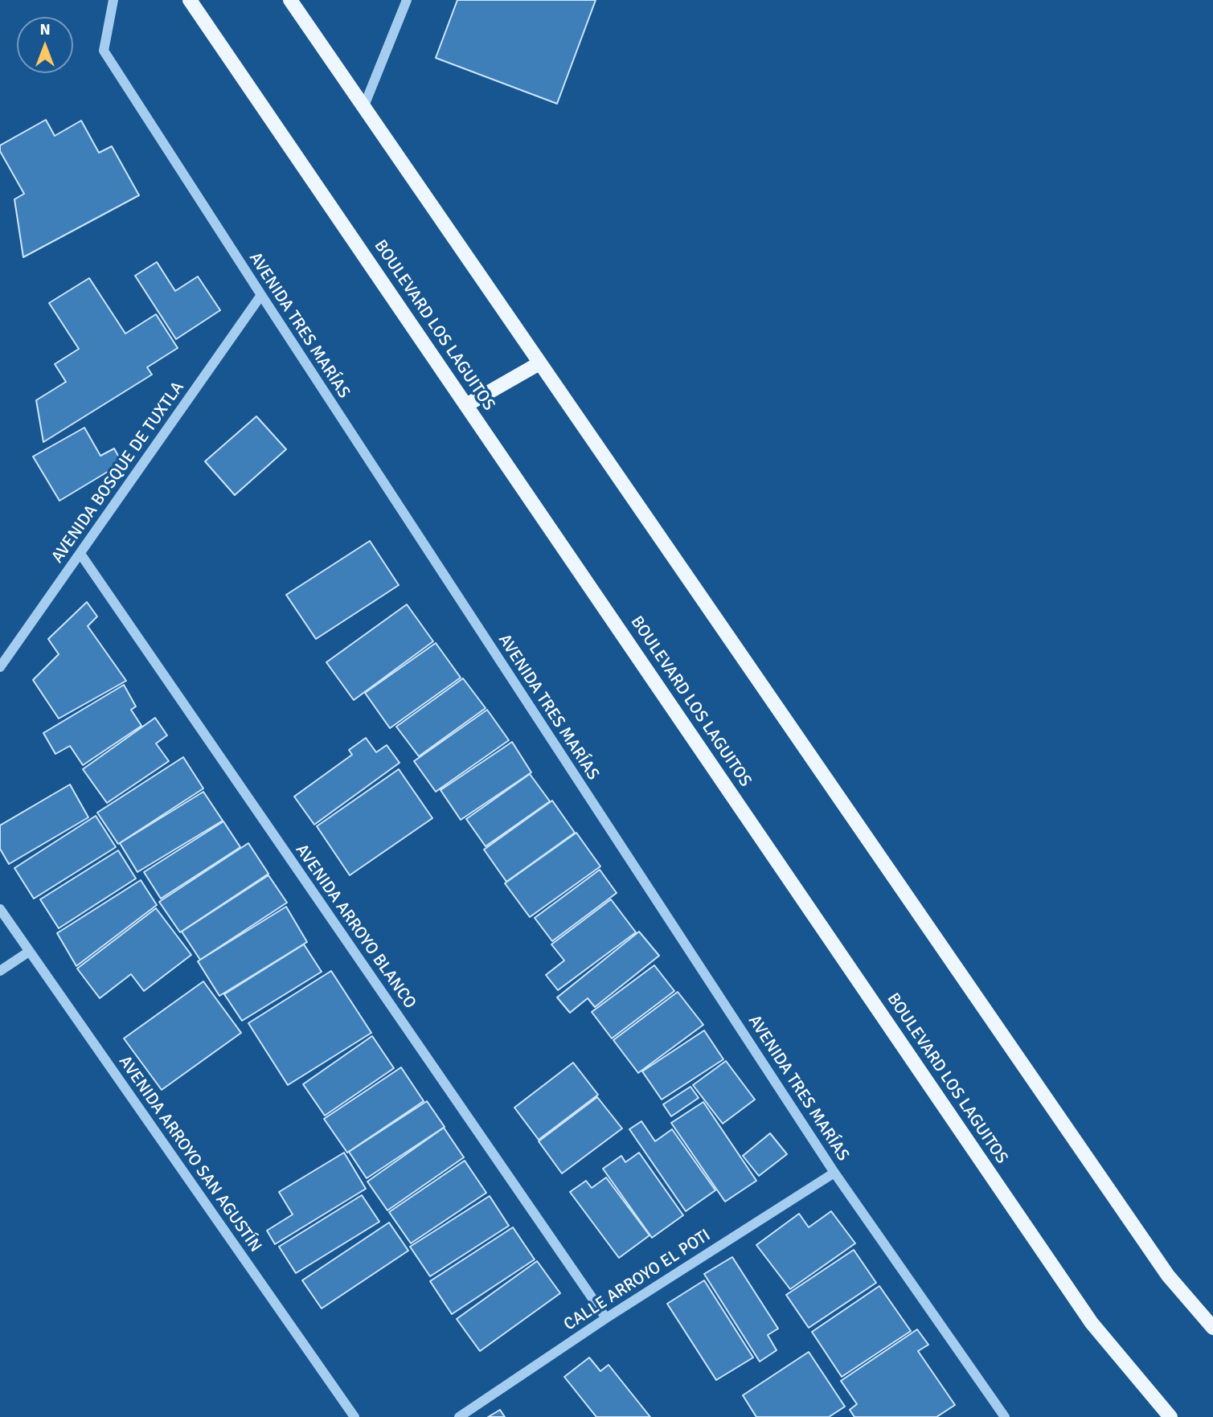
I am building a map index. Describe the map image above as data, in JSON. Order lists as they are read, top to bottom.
{
  "streets": {
    "main road": ["BOULEVARD LOS LAGUITOS"],
    "street": [
      "AVENIDA TRES MARÍAS",
      "AVENIDA BOSQUE DE TUXTLA",
      "AVENIDA ARROYO BLANCO",
      "AVENIDA ARROYO SAN AGUSTÍN",
      "CALLE ARROYO EL POTI"
    ]
  },
  "crossings": [
    ["AVENIDA TRES MARÍAS", "AVENIDA BOSQUE DE TUXTLA"],
    ["AVENIDA TRES MARÍAS", "CALLE ARROYO EL POTI"],
    ["AVENIDA BOSQUE DE TUXTLA", "AVENIDA ARROYO BLANCO"],
    ["AVENIDA ARROYO BLANCO", "CALLE ARROYO EL POTI"]
  ],
  "north": "top"
}
